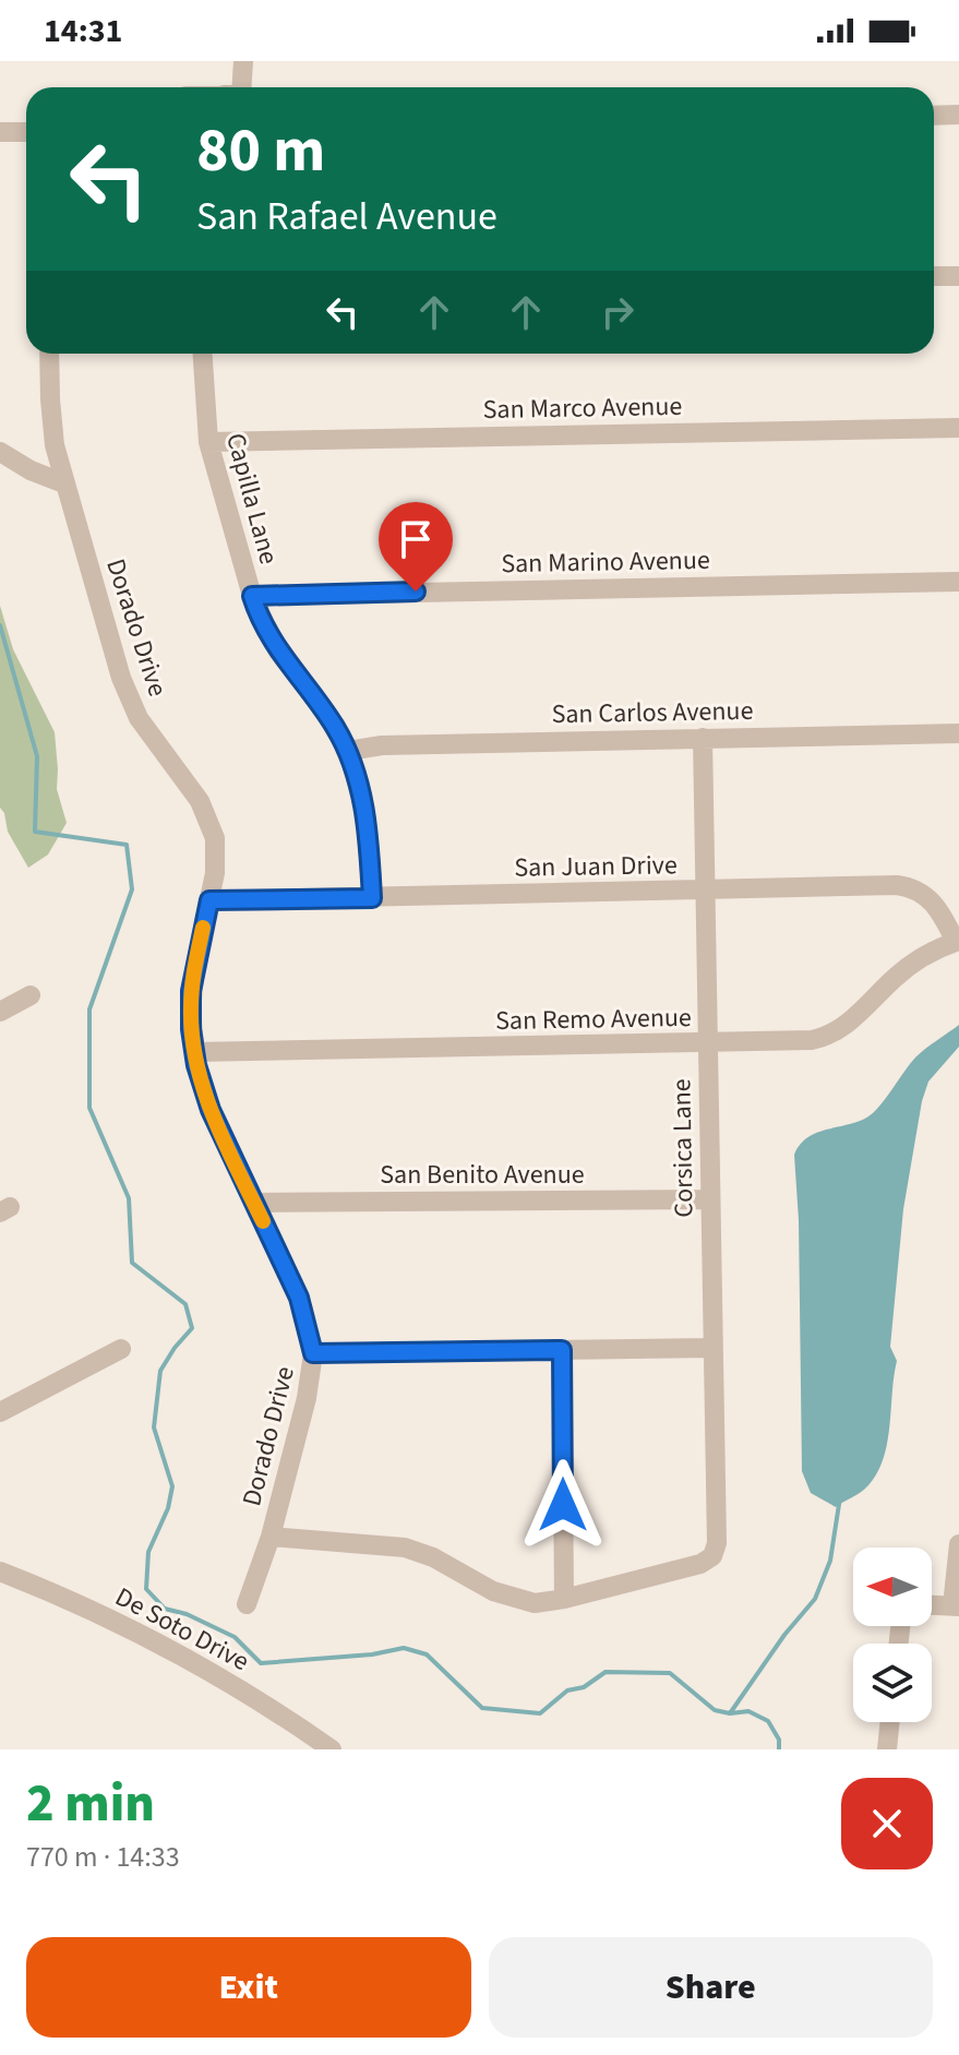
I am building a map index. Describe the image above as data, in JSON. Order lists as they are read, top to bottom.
{
  "streets": {
    "street": [
      "San Marco Avenue",
      "Capilla Lane",
      "San Marino Avenue",
      "Dorado Drive",
      "San Carlos Avenue",
      "San Juan Drive",
      "San Remo Avenue",
      "Corsica Lane",
      "San Benito Avenue",
      "De Soto Drive"
    ]
  },
  "crossings": [
    ["San Marco Avenue", "Capilla Lane"],
    ["Capilla Lane", "San Marino Avenue"],
    ["Capilla Lane", "San Carlos Avenue"],
    ["Capilla Lane", "San Juan Drive"],
    ["Dorado Drive", "San Juan Drive"],
    ["Dorado Drive", "San Remo Avenue"],
    ["Dorado Drive", "San Benito Avenue"],
    ["San Carlos Avenue", "Corsica Lane"],
    ["San Juan Drive", "San Remo Avenue"],
    ["San Juan Drive", "Corsica Lane"],
    ["San Remo Avenue", "Corsica Lane"],
    ["Corsica Lane", "San Benito Avenue"]
  ],
  "north": "left",
  "page": {
    "status": "14:31",
    "turn": ["80 m", "San Rafael Avenue"],
    "heading": ["2 min", "770 m · 14:33"],
    "buttons": ["Exit", "Share"]
  }
}
